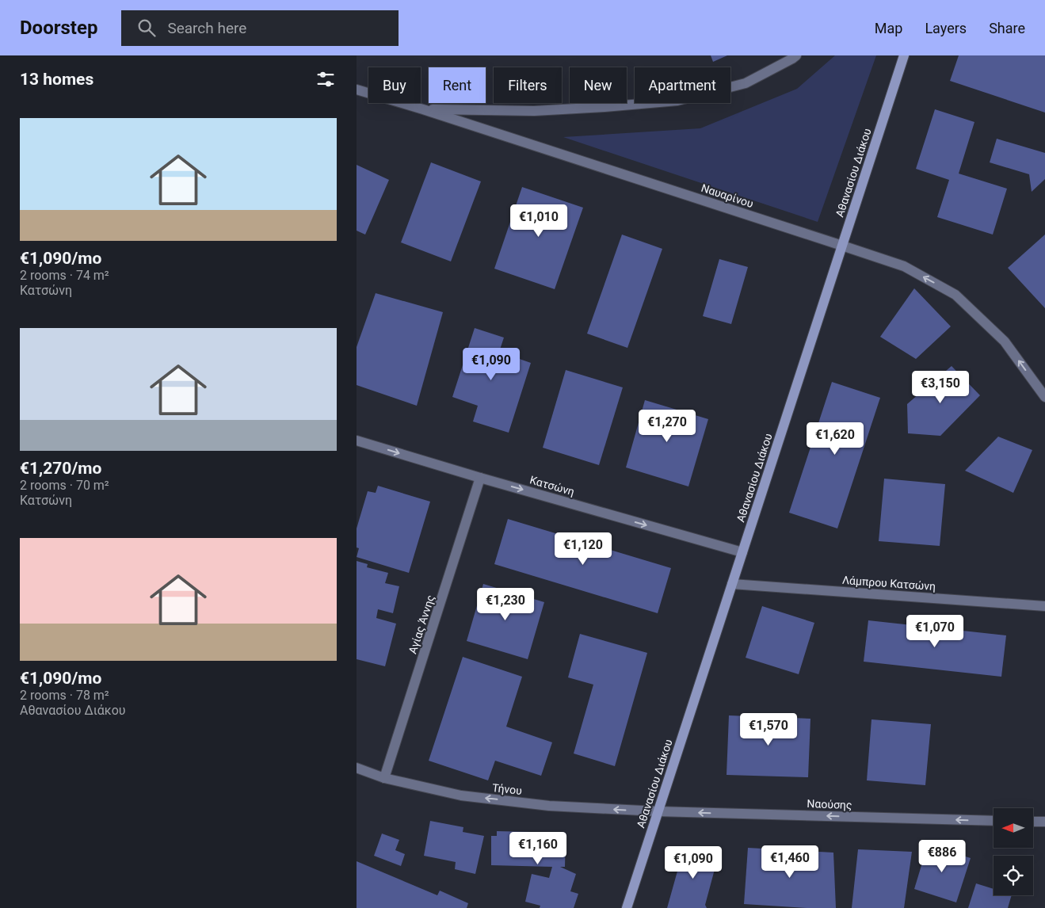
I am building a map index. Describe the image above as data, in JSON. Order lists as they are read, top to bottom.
{
  "streets": {
    "street": [
      "Αθανασίου Διάκου",
      "Ναυαρίνου",
      "Κατσώνη",
      "Λάμπρου Κατσώνη",
      "Αγίας Άννης",
      "Τήνου",
      "Ναούσης"
    ]
  },
  "crossings": [
    ["Αθανασίου Διάκου", "Ναυαρίνου"],
    ["Αθανασίου Διάκου", "Κατσώνη"],
    ["Αθανασίου Διάκου", "Λάμπρου Κατσώνη"],
    ["Αθανασίου Διάκου", "Τήνου"],
    ["Αθανασίου Διάκου", "Ναούσης"],
    ["Κατσώνη", "Αγίας Άννης"],
    ["Αγίας Άννης", "Τήνου"],
    ["Τήνου", "Ναούσης"]
  ],
  "one_way": ["Κατσώνη", "Τήνου", "Ναούσης"],
  "north": "left",
  "page": {
    "header": "Doorstep",
    "search": "Search here",
    "nav": ["Map", "Layers", "Share"],
    "heading": "13 homes",
    "chip": [
      "Buy",
      "Rent",
      "Filters",
      "New",
      "Apartment"
    ],
    "list": [
      {
        "name": "€1,090/mo",
        "note": "2 rooms · 74 m² · Κατσώνη"
      },
      {
        "name": "€1,270/mo",
        "note": "2 rooms · 70 m² · Κατσώνη"
      },
      {
        "name": "€1,090/mo",
        "note": "2 rooms · 78 m² · Αθανασίου Διάκου"
      }
    ],
    "price": [
      "€1,010",
      "€1,090",
      "€3,150",
      "€1,270",
      "€1,620",
      "€1,120",
      "€1,230",
      "€1,070",
      "€1,570",
      "€1,160",
      "€886",
      "€1,460",
      "€1,090"
    ]
  }
}
